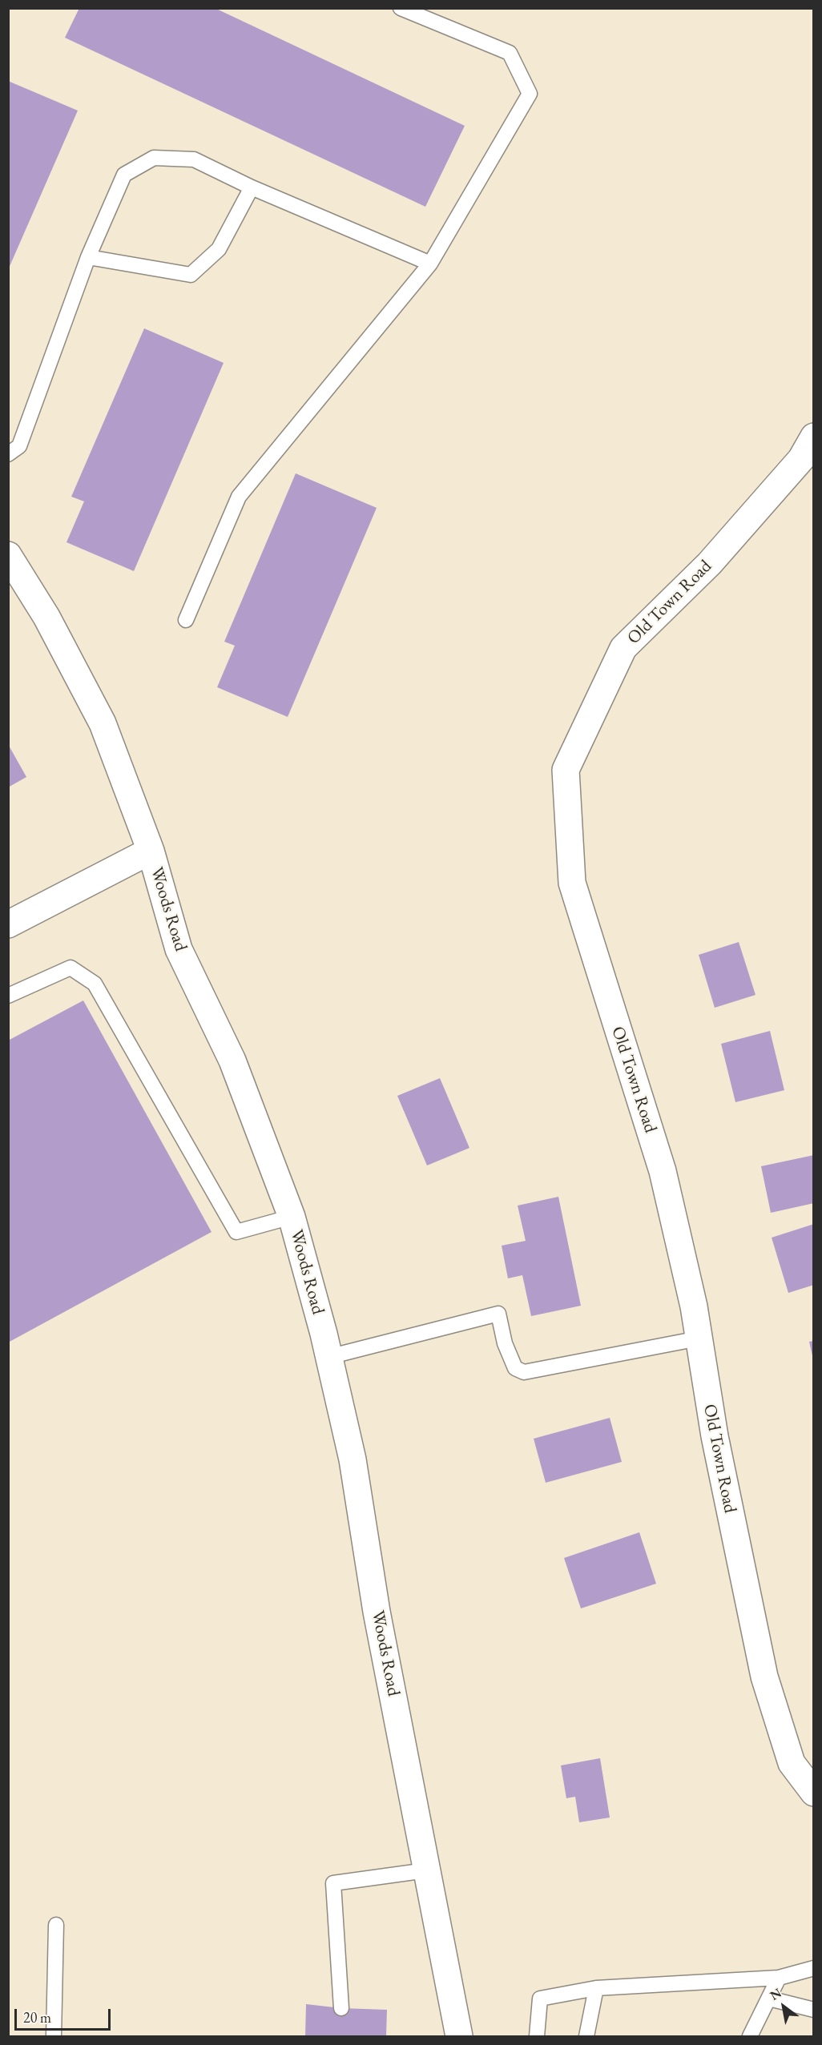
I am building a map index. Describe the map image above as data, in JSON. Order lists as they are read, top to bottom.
{
  "streets": {
    "street": ["Old Town Road", "Woods Road"]
  },
  "scale_bar": "20 m",
  "north": "top left"
}
